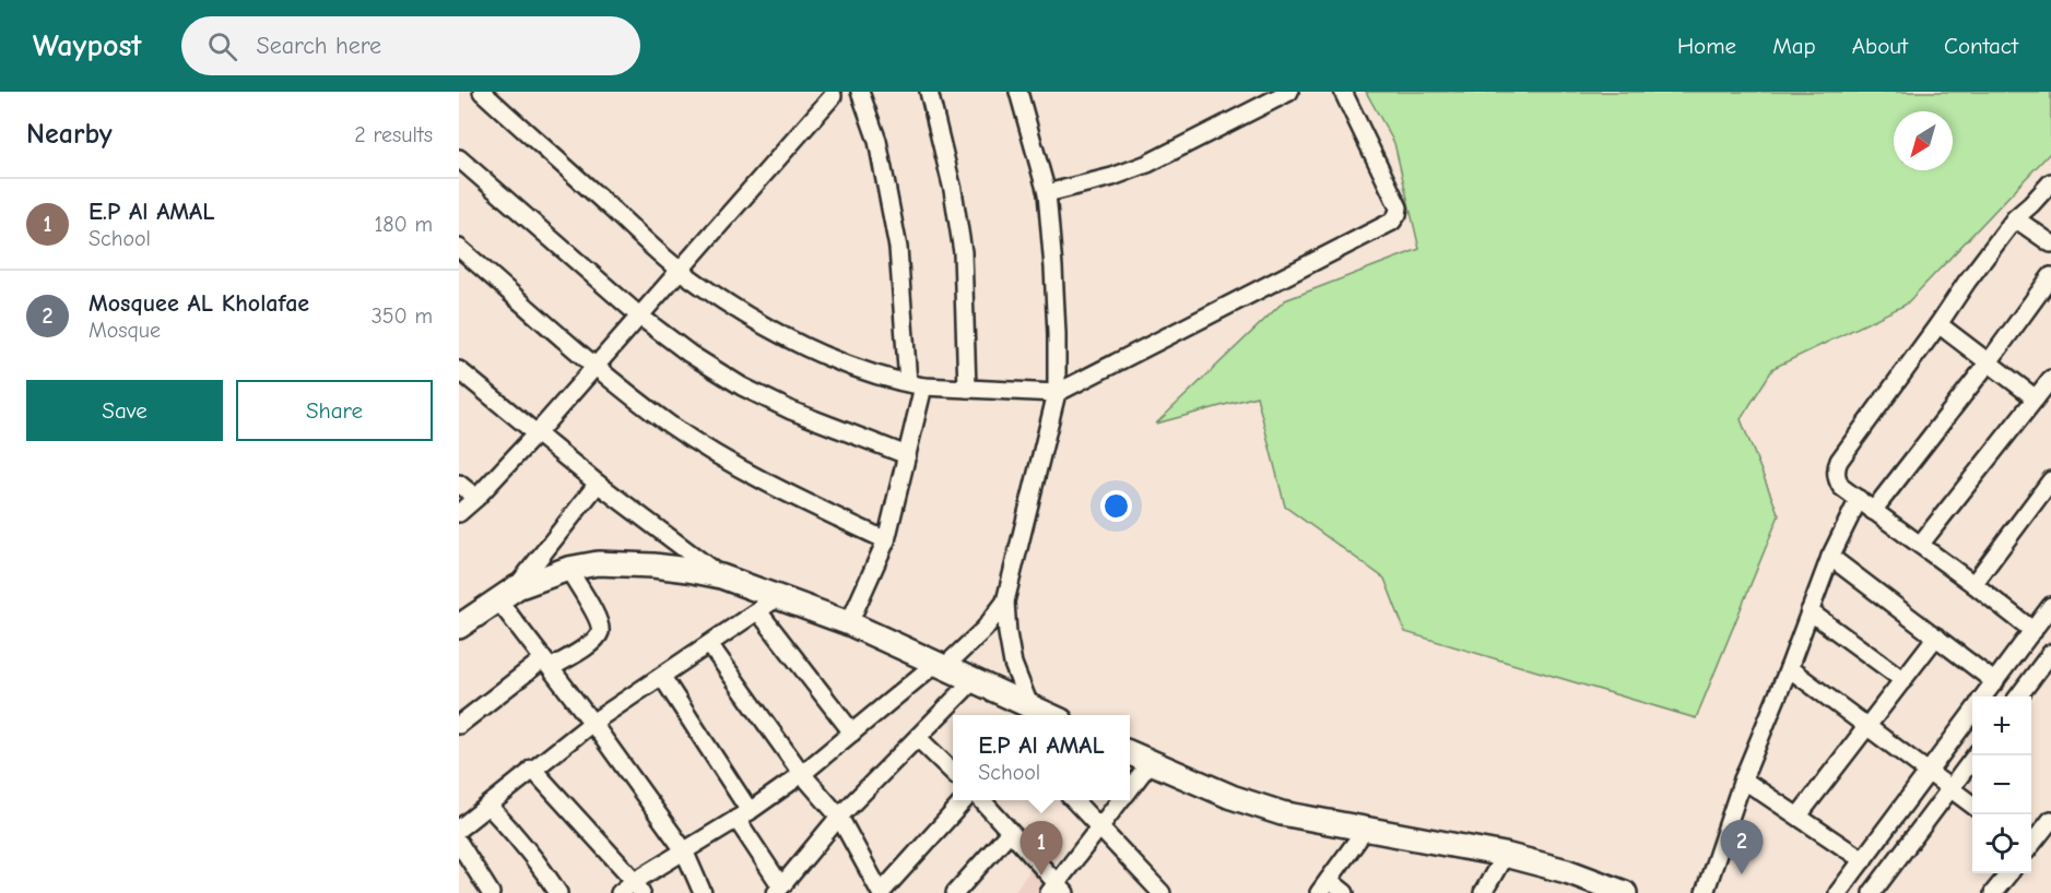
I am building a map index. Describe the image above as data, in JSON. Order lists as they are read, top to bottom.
{
  "north": "bottom left",
  "page": {
    "header": "Waypost",
    "search": "Search here",
    "nav": [
      "Home",
      "Map",
      "About",
      "Contact"
    ],
    "heading": ["Nearby", "2 results"],
    "list": [
      {
        "mark": "1",
        "name": "E.P Al AMAL",
        "note": "School",
        "value": "180 m"
      },
      {
        "mark": "2",
        "name": "Mosquee AL Kholafae",
        "note": "Mosque",
        "value": "350 m"
      }
    ],
    "buttons": ["Save", "Share"],
    "map_buttons": ["+", "−"],
    "popup": ["E.P Al AMAL", "School"],
    "pins": ["2", "1"]
  }
}
